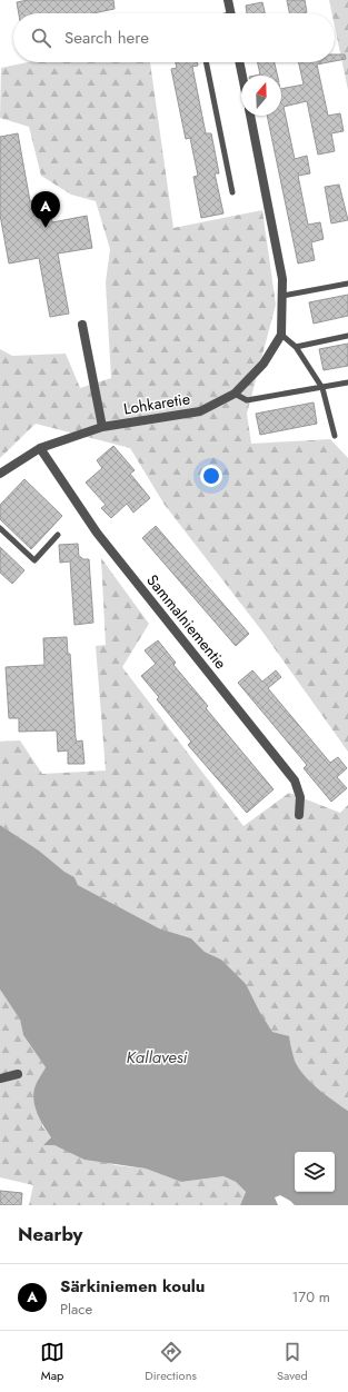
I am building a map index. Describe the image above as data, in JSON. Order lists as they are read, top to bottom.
{
  "streets": {
    "street": ["Lohkaretie", "Sammalniementie"]
  },
  "crossings": [
    ["Lohkaretie", "Sammalniementie"]
  ],
  "water": ["Kallavesi"],
  "north": "top",
  "page": {
    "search": "Search here",
    "pins": "A",
    "heading": "Nearby",
    "list": [
      {
        "mark": "A",
        "name": "Särkiniemen koulu",
        "note": "Place",
        "value": "170 m"
      }
    ],
    "nav": ["Map", "Directions", "Saved"]
  }
}
